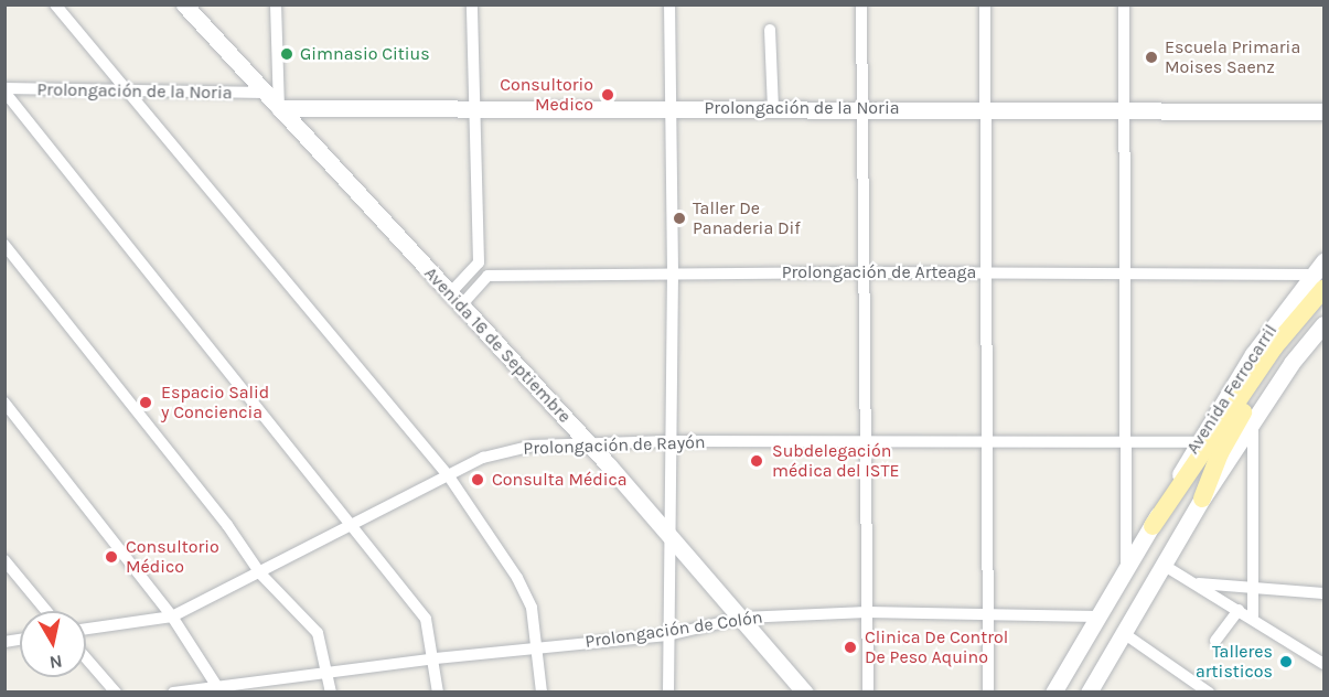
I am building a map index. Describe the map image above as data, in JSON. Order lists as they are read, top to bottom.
{
  "streets": {
    "main road": ["Avenida Ferrocarril"],
    "street": [
      "Prolongación de la Noria",
      "Prolongación de Arteaga",
      "Avenida 16 de Septiembre",
      "Prolongación de Rayón",
      "Prolongación de Colón"
    ]
  },
  "crossings": [
    ["Prolongación de la Noria", "Avenida 16 de Septiembre"],
    ["Prolongación de Arteaga", "Avenida 16 de Septiembre"],
    ["Prolongación de Arteaga", "Avenida Ferrocarril"],
    ["Avenida 16 de Septiembre", "Prolongación de Rayón"],
    ["Avenida 16 de Septiembre", "Prolongación de Colón"],
    ["Avenida Ferrocarril", "Prolongación de Rayón"],
    ["Avenida Ferrocarril", "Prolongación de Colón"]
  ],
  "places": [
    "Gimnasio Citius",
    "Escuela Primaria Moises Saenz",
    "Consultorio Medico",
    "Taller De Panaderia Dif",
    "Espacio Salid y Conciencia",
    "Subdelegación médica del ISTE",
    "Consulta Médica",
    "Consultorio Médico",
    "Clinica De Control De Peso Aquino",
    "Talleres artisticos"
  ],
  "north": "bottom"
}
